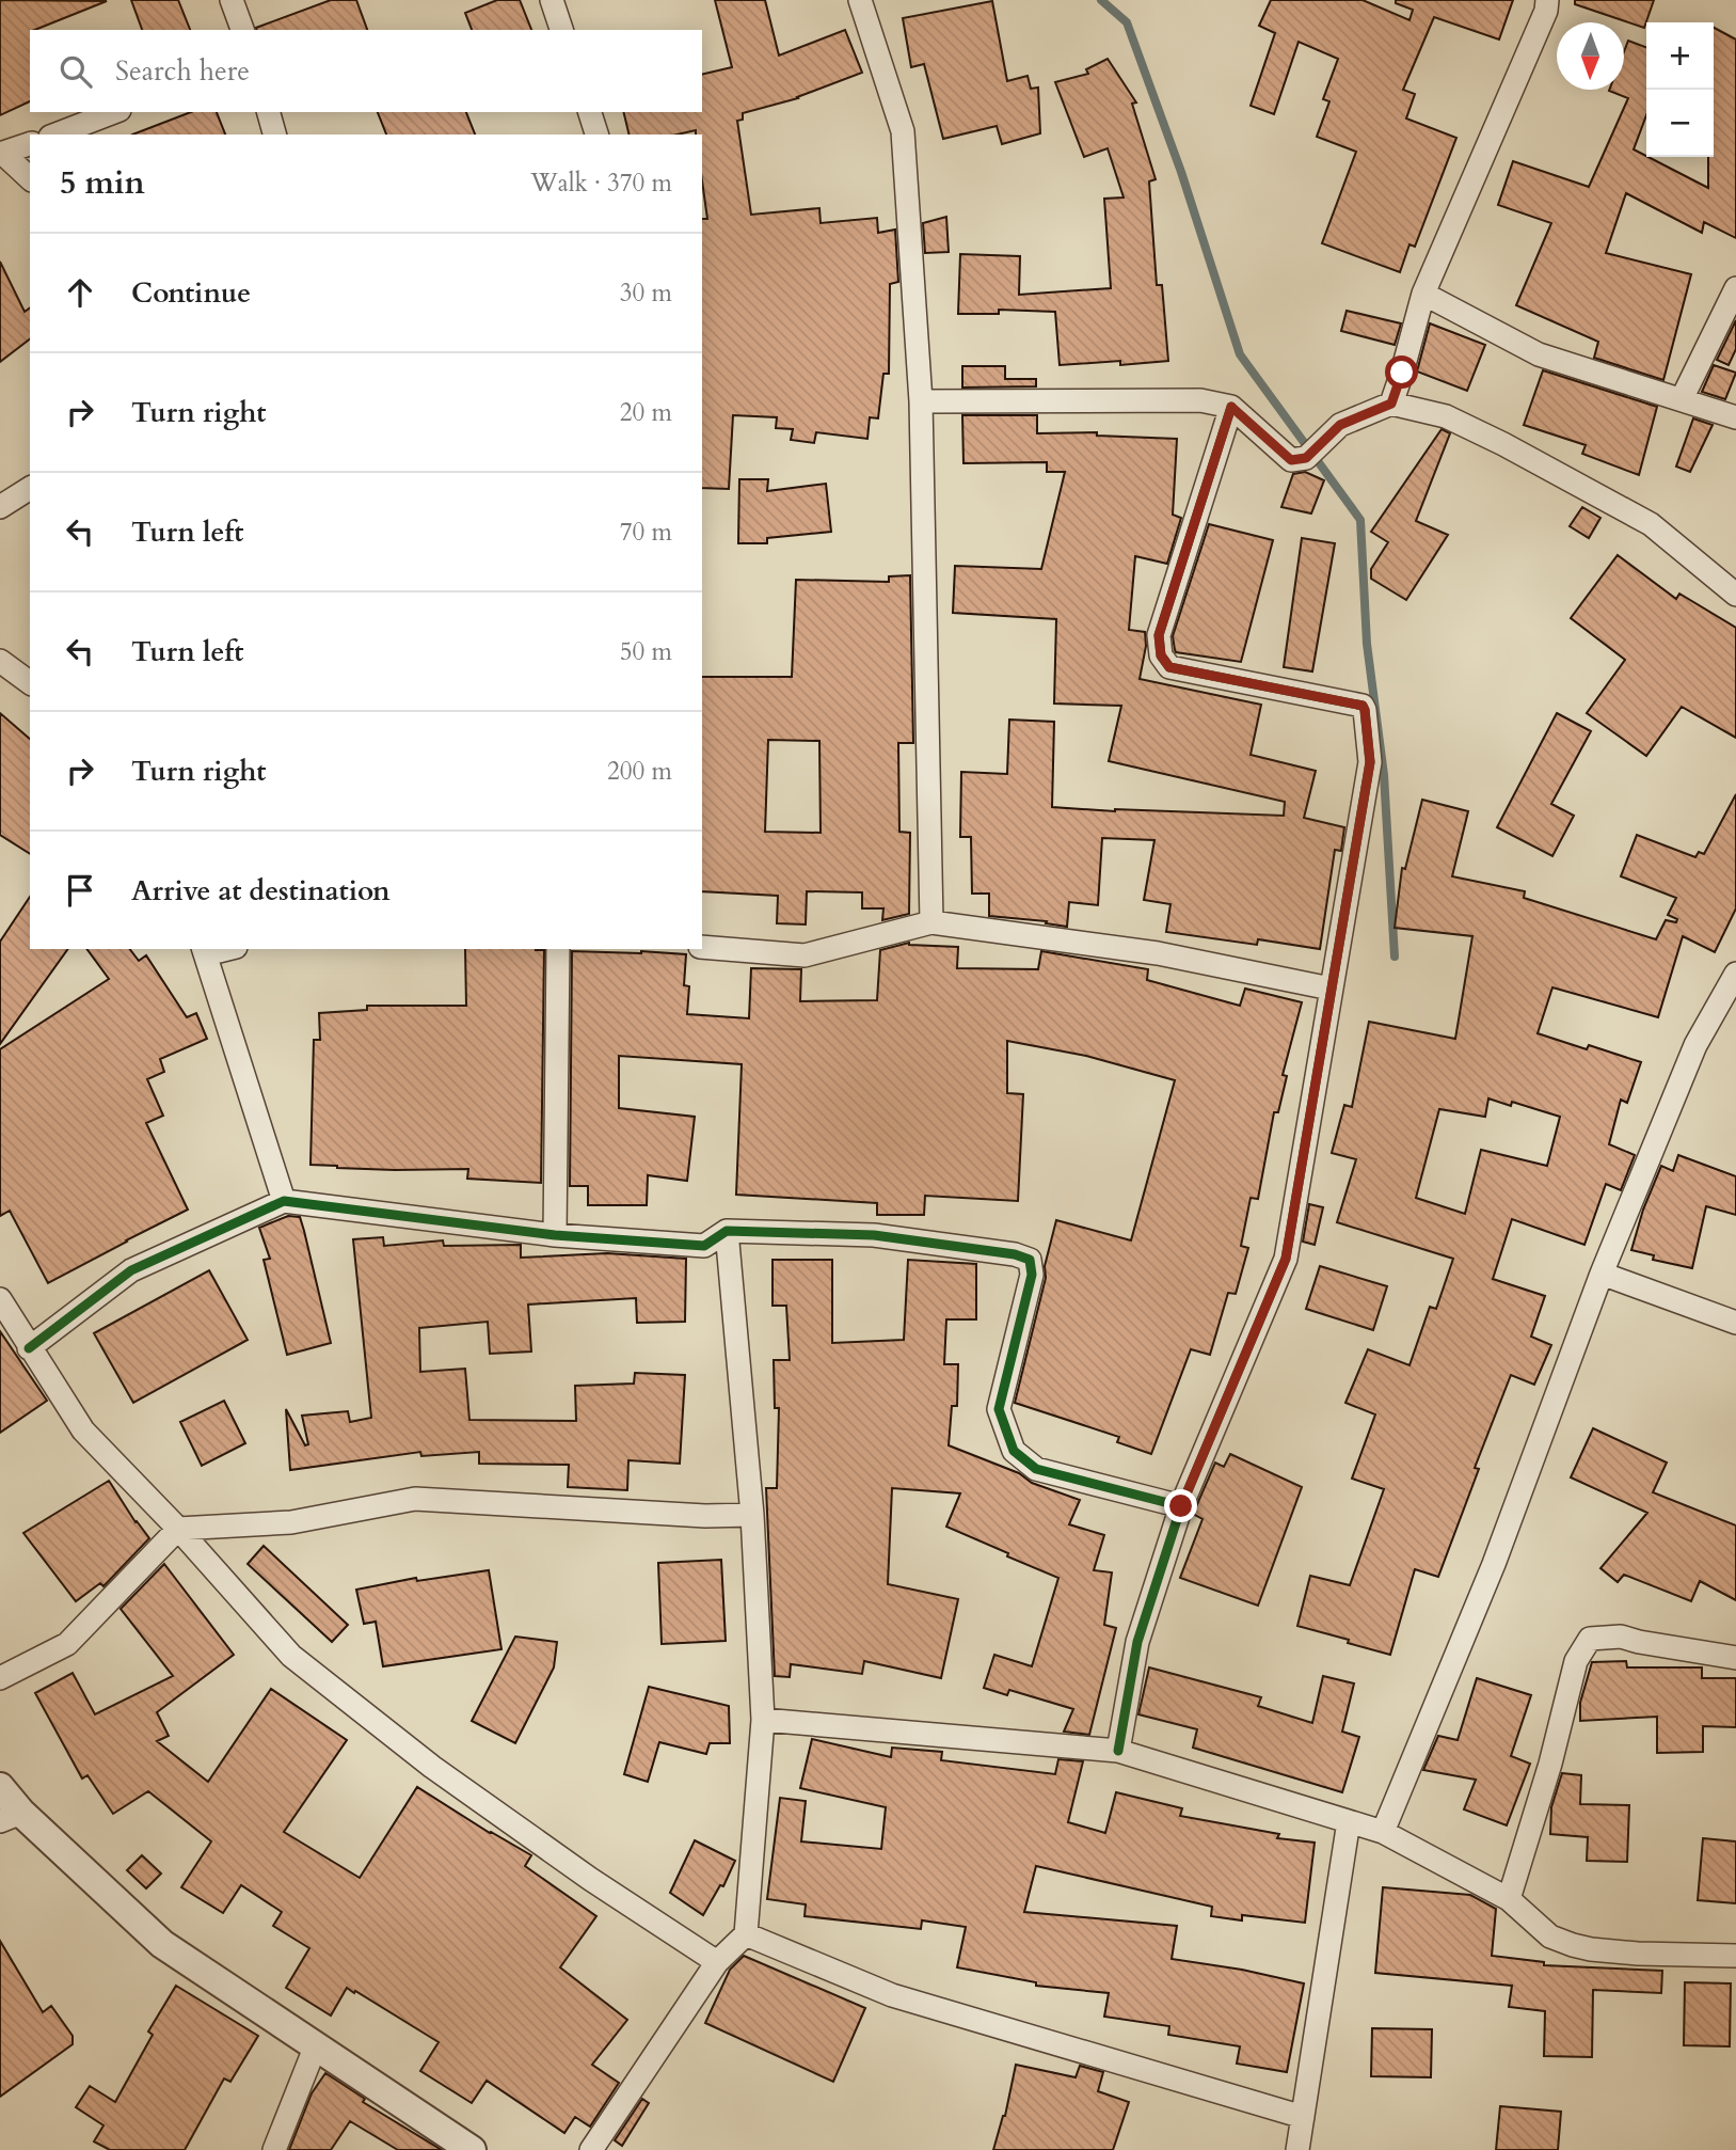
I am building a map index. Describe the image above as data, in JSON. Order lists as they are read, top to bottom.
{
  "north": "bottom",
  "page": {
    "map_buttons": ["+", "−"],
    "search": "Search here",
    "heading": ["5 min", "Walk · 370 m"],
    "list": [
      ["Continue", "30 m"],
      ["Turn right", "20 m"],
      ["Turn left", "70 m"],
      ["Turn left", "50 m"],
      ["Turn right", "200 m"],
      "Arrive at destination"
    ]
  }
}
